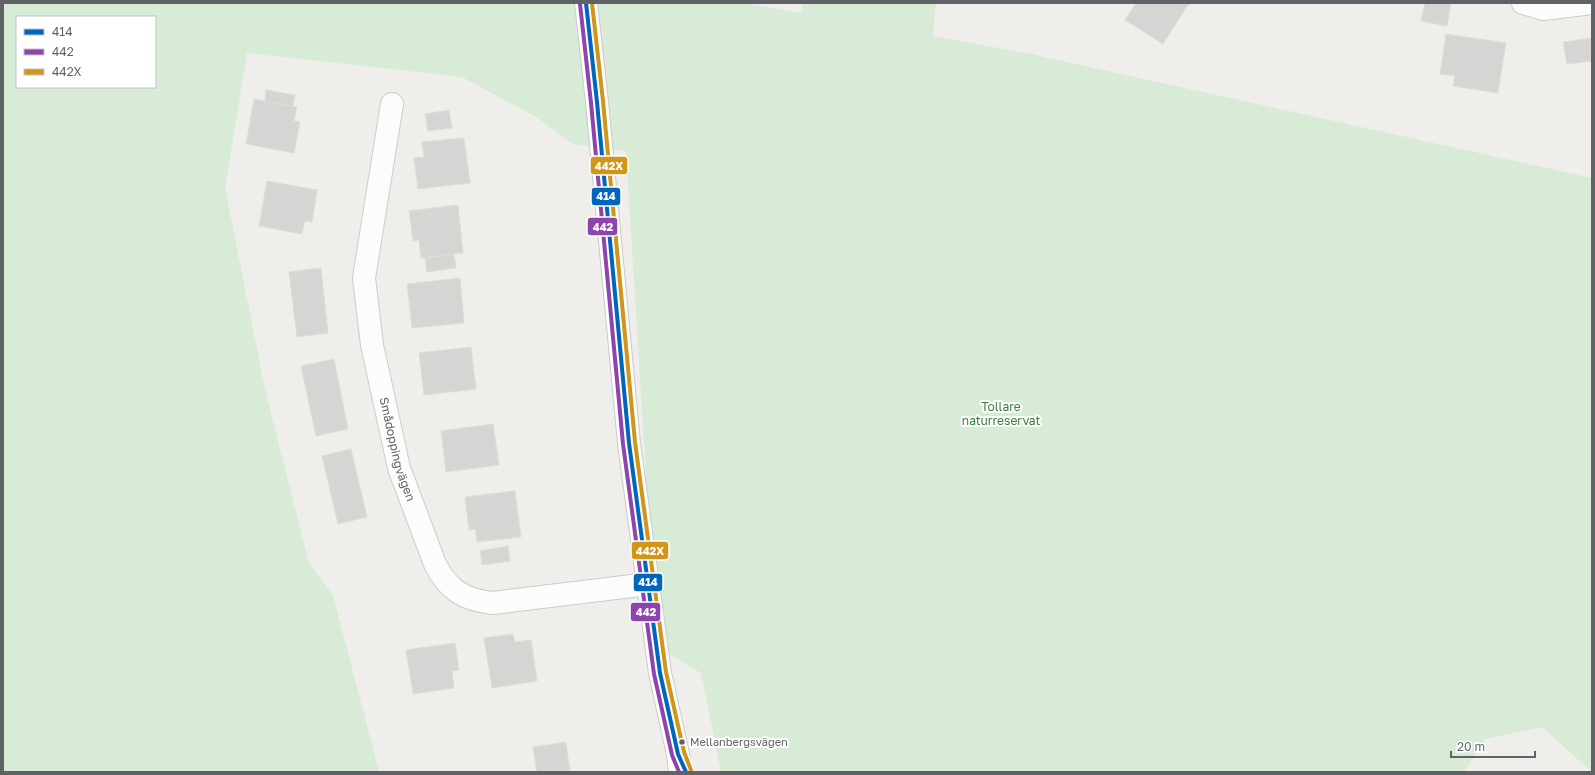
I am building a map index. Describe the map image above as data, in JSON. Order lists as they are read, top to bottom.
{
  "streets": {
    "street": ["Smådoppingvägen"]
  },
  "parks": ["Tollare naturreservat"],
  "places": ["Mellanbergsvägen"],
  "lines": ["transit line 414", "transit line 442X", "transit line 442"],
  "legend": ["414", "442", "442X"],
  "scale_bar": "20 m"
}
